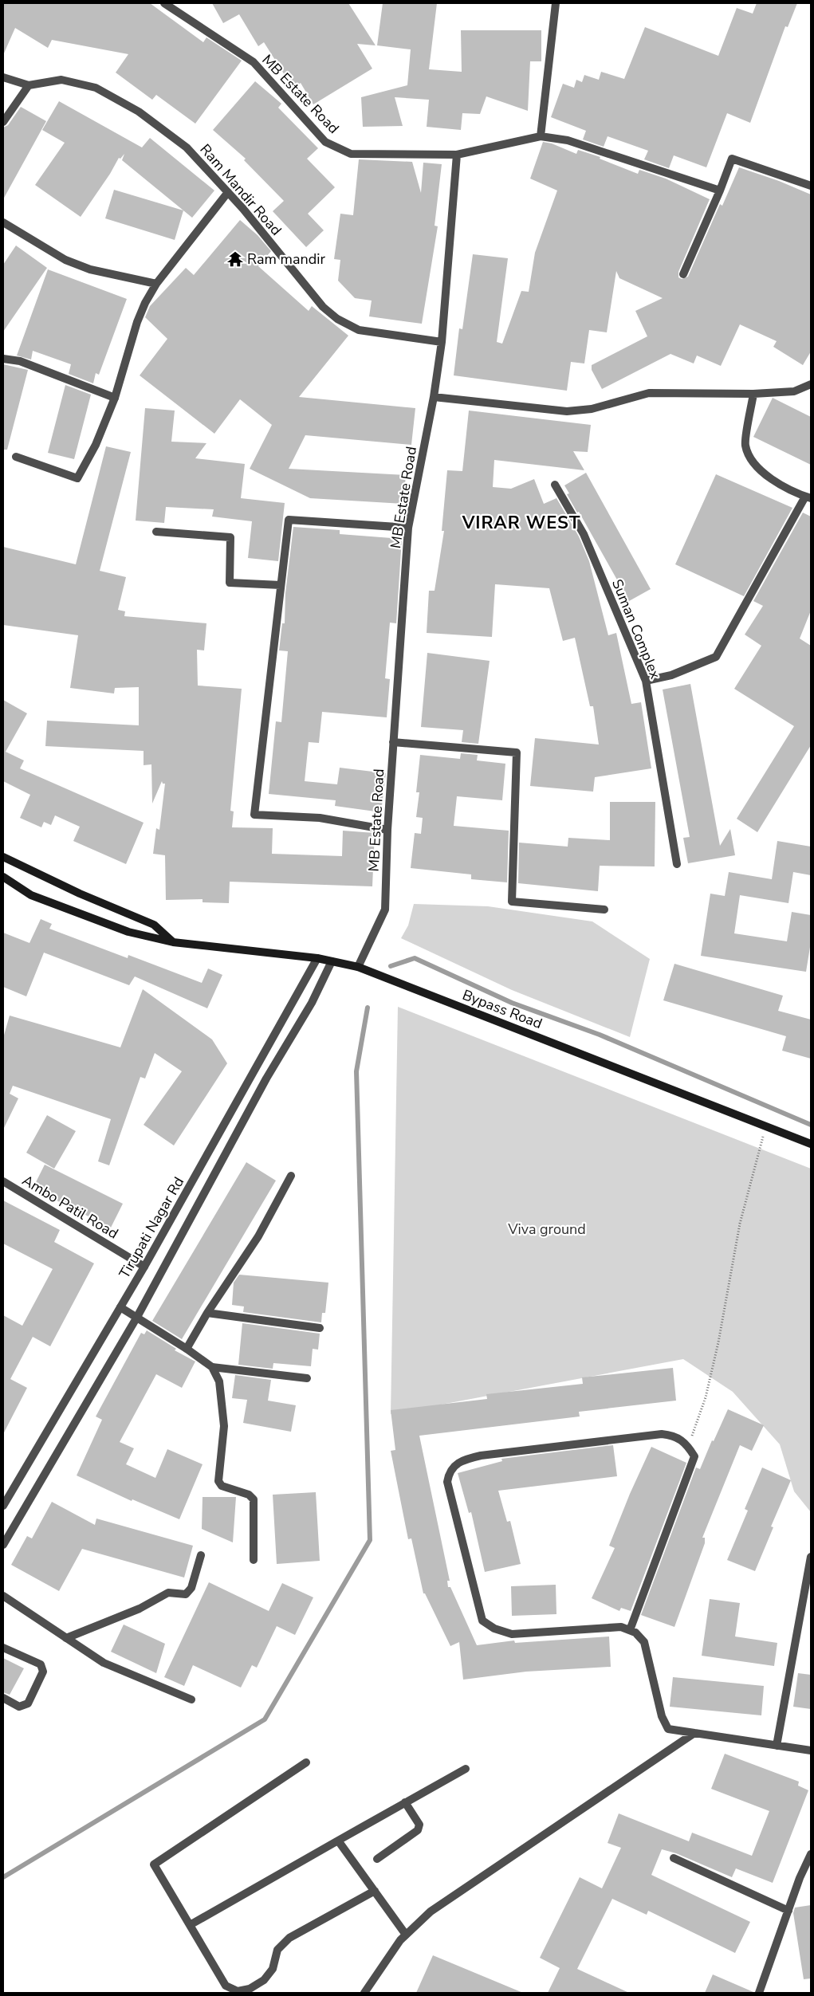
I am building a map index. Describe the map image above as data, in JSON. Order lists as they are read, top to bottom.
{
  "streets": {
    "main road": ["Bypass Road"],
    "street": [
      "MB Estate Road",
      "Ram Mandir Road",
      "Suman Complex",
      "Ambo Patil Road",
      "Tirupati Nagar Rd"
    ]
  },
  "crossings": [
    ["MB Estate Road", "Ram Mandir Road"],
    ["MB Estate Road", "Bypass Road"],
    ["Bypass Road", "Tirupati Nagar Rd"],
    ["Ambo Patil Road", "Tirupati Nagar Rd"]
  ],
  "districts": ["VIRAR WEST"],
  "parks": ["Viva ground"],
  "places": {
    "temple": ["Ram mandir"]
  }
}
